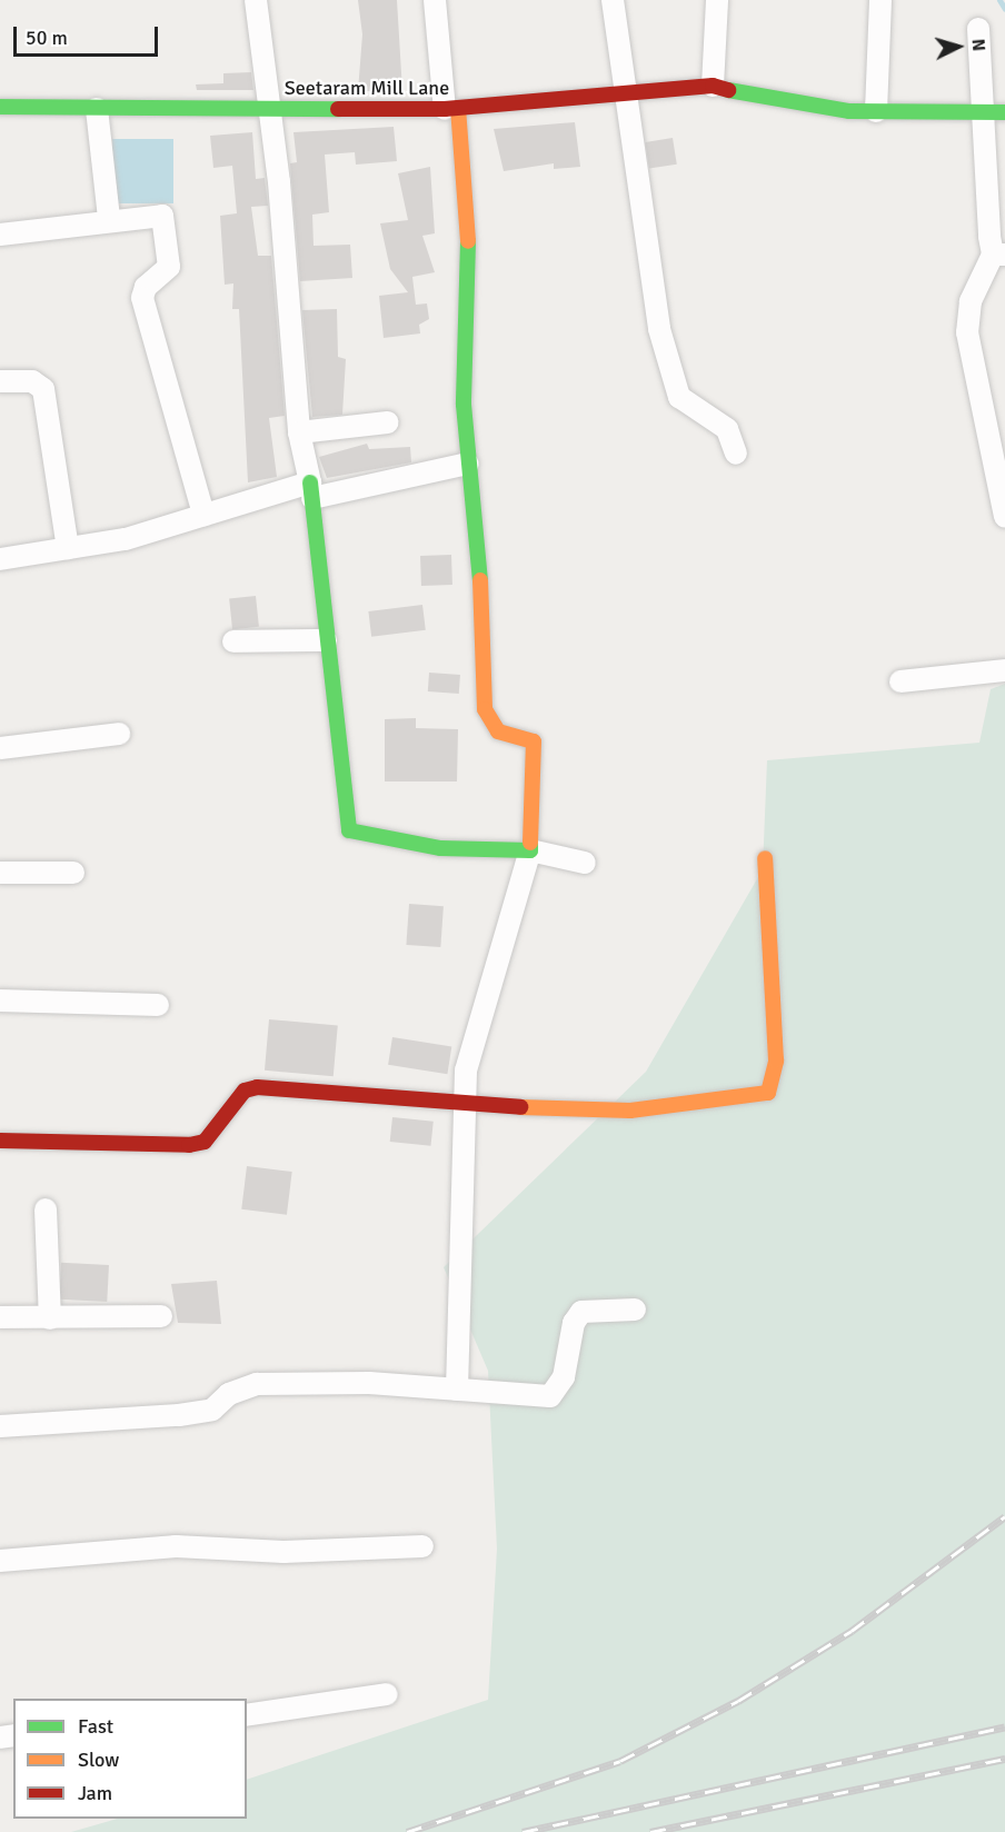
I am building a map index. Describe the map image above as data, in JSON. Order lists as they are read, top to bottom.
{
  "streets": {
    "street": ["Seetaram Mill Lane"]
  },
  "legend": ["Fast", "Slow", "Jam"],
  "scale_bar": "50 m",
  "north": "right"
}
